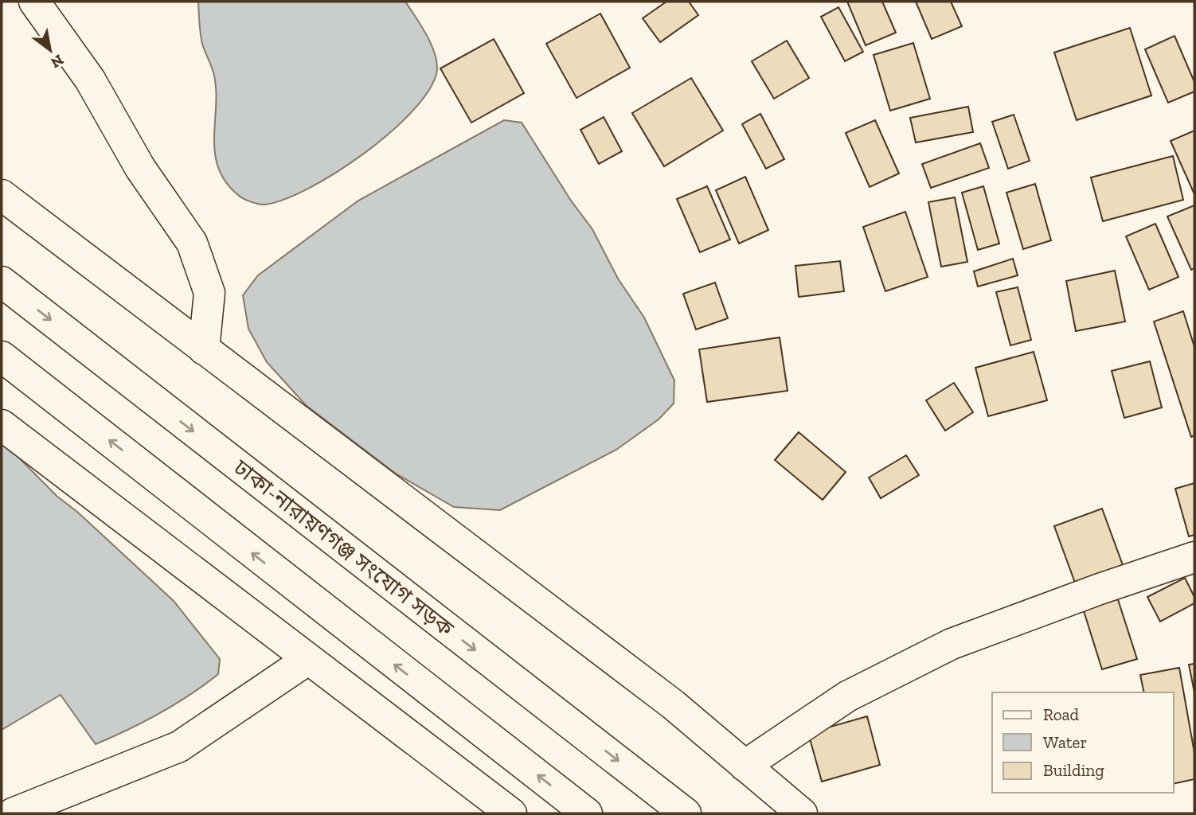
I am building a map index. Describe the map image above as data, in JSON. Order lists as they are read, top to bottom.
{
  "streets": {
    "street": ["ঢাকা-নারায়ণগঞ্জ সংযোগ সড়ক"]
  },
  "legend": ["Road", "Water", "Building"],
  "north": "bottom right"
}
